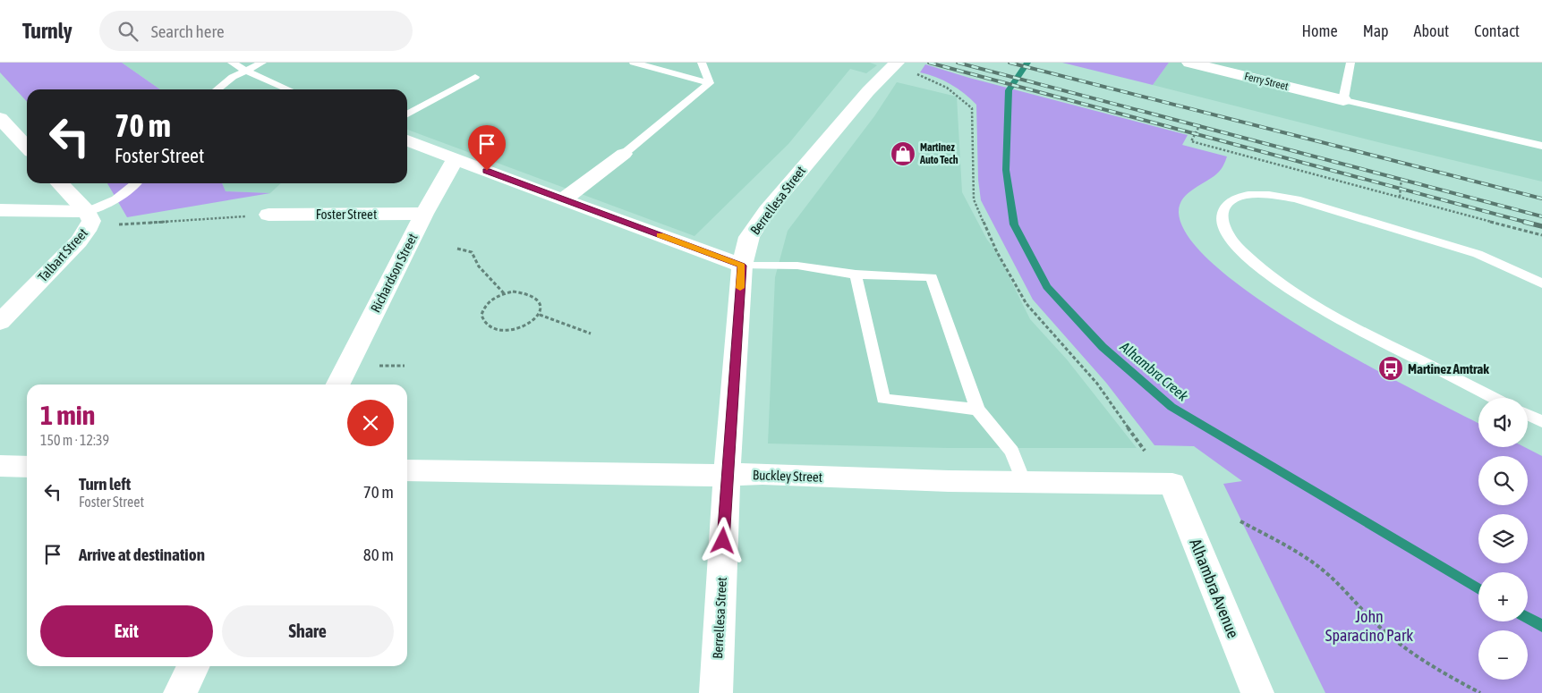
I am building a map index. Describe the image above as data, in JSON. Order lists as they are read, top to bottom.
{
  "streets": {
    "street": [
      "Ferry Street",
      "Berrellesa Street",
      "Foster Street",
      "Talbart Street",
      "Richardson Street",
      "Buckley Street",
      "Alhambra Avenue"
    ]
  },
  "crossings": [
    ["Berrellesa Street", "Buckley Street"],
    ["Foster Street", "Richardson Street"],
    ["Buckley Street", "Alhambra Avenue"]
  ],
  "water": ["Alhambra Creek"],
  "parks": ["John Sparacino Park"],
  "places": {
    "shop": ["Martinez Auto Tech"],
    "bus stop": ["Martinez Amtrak"]
  },
  "page": {
    "header": "Turnly",
    "search": "Search here",
    "nav": [
      "Home",
      "Map",
      "About",
      "Contact"
    ],
    "turn": ["70 m", "Foster Street"],
    "heading": ["1 min", "150 m · 12:39"],
    "map_buttons": ["+", "−"],
    "list": [
      {
        "name": "Turn left",
        "note": "Foster Street",
        "value": "70 m"
      },
      {
        "name": "Arrive at destination",
        "value": "80 m"
      }
    ],
    "buttons": ["Exit", "Share"]
  }
}
